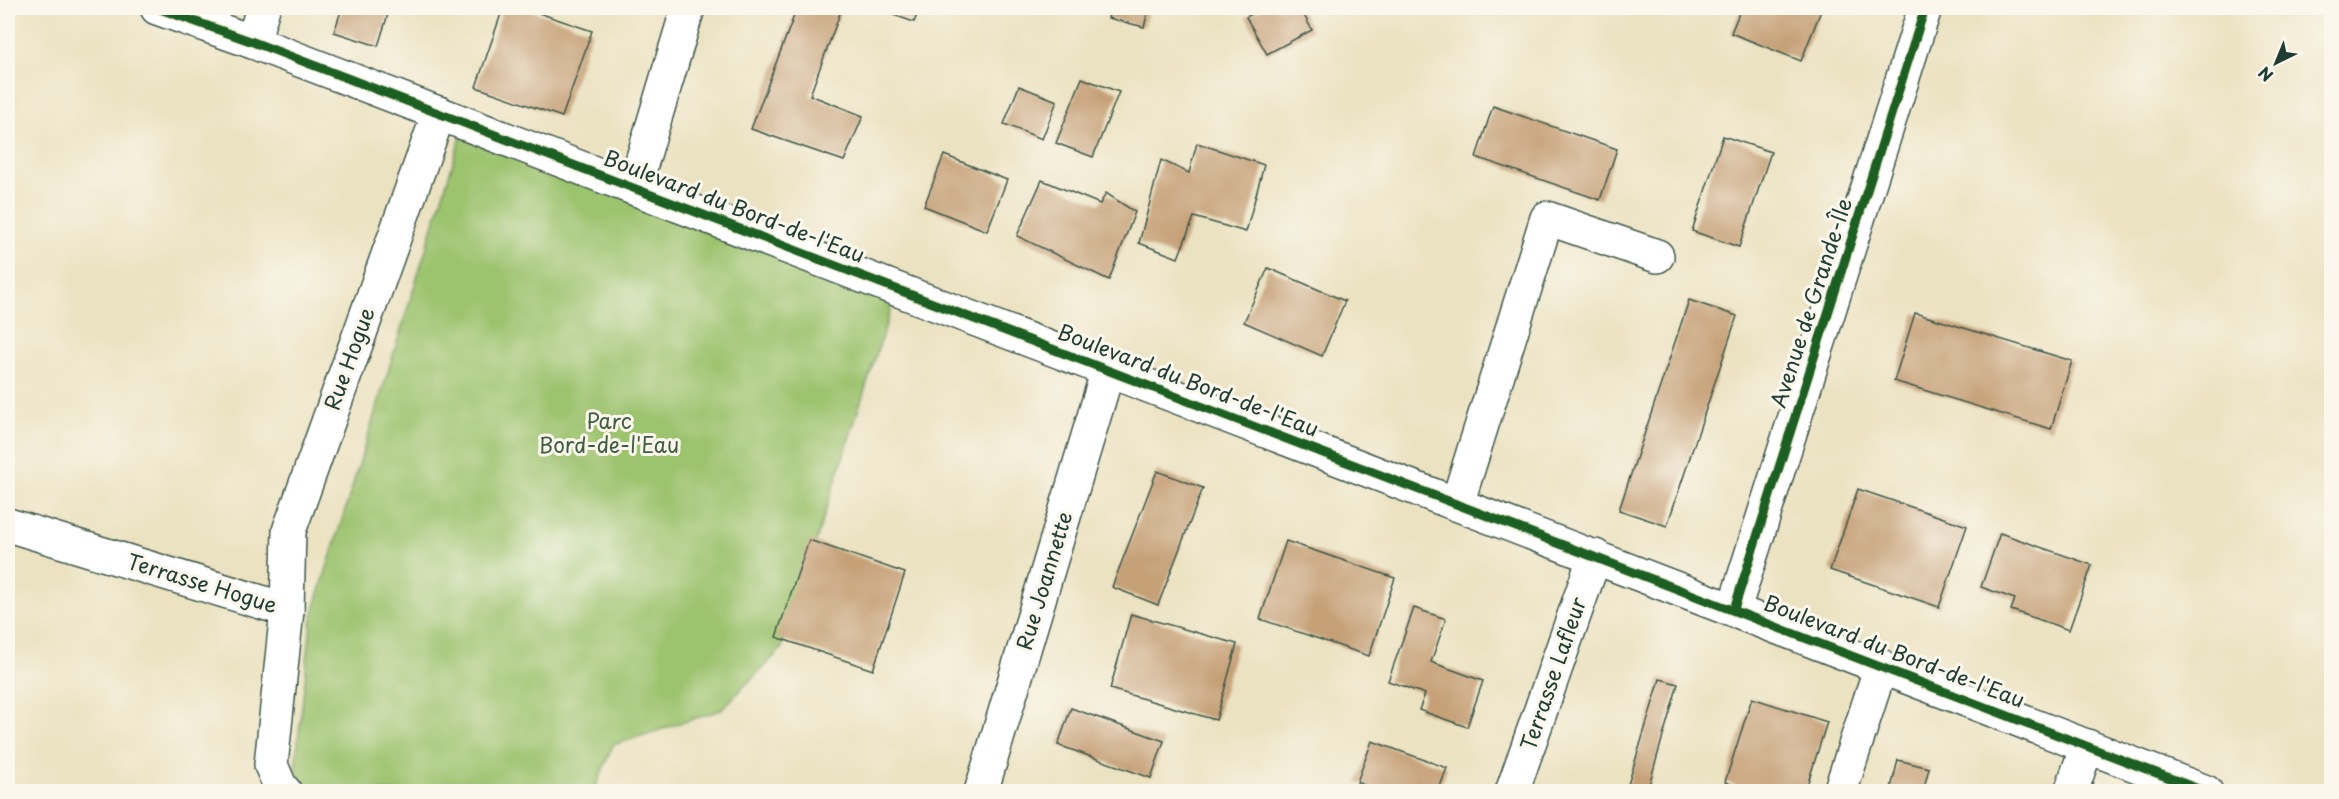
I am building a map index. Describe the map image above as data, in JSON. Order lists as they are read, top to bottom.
{
  "streets": {
    "street": [
      "Boulevard du Bord-de-l'Eau",
      "Avenue de Grande-Île",
      "Rue Hogue",
      "Rue Joannette",
      "Terrasse Hogue",
      "Terrasse Lafleur"
    ]
  },
  "crossings": [
    ["Boulevard du Bord-de-l'Eau", "Avenue de Grande-Île"],
    ["Boulevard du Bord-de-l'Eau", "Rue Hogue"],
    ["Boulevard du Bord-de-l'Eau", "Rue Joannette"],
    ["Boulevard du Bord-de-l'Eau", "Terrasse Lafleur"],
    ["Rue Hogue", "Terrasse Hogue"]
  ],
  "parks": ["Parc Bord-de-l'Eau"],
  "north": "bottom left"
}
